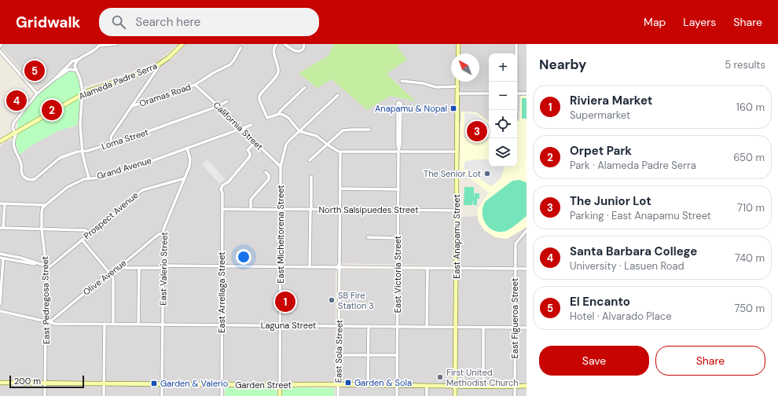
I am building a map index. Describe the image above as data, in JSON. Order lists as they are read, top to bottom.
{
  "streets": {
    "street": [
      "Alameda Padre Serra",
      "Oramas Road",
      "California Street",
      "Loma Street",
      "Grand Avenue",
      "North Salsipuedes Street",
      "Prospect Avenue",
      "East Micheltorena Street",
      "East Anapamu Street",
      "East Valerio Street",
      "East Victoria Street",
      "Olive Avenue",
      "East Arrellaga Street",
      "East Pedregosa Street",
      "East Figueroa Street",
      "Laguna Street",
      "East Sola Street",
      "Garden Street"
    ]
  },
  "crossings": [
    ["Alameda Padre Serra", "Loma Street"],
    ["Oramas Road", "California Street"],
    ["California Street", "Loma Street"],
    ["California Street", "Grand Avenue"],
    ["California Street", "East Micheltorena Street"],
    ["California Street", "East Arrellaga Street"],
    ["Grand Avenue", "East Valerio Street"],
    ["Grand Avenue", "East Pedregosa Street"],
    ["North Salsipuedes Street", "East Micheltorena Street"],
    ["North Salsipuedes Street", "East Anapamu Street"],
    ["North Salsipuedes Street", "East Victoria Street"],
    ["North Salsipuedes Street", "East Arrellaga Street"],
    ["North Salsipuedes Street", "East Sola Street"],
    ["Prospect Avenue", "East Valerio Street"],
    ["Prospect Avenue", "East Pedregosa Street"],
    ["East Micheltorena Street", "Laguna Street"],
    ["East Micheltorena Street", "Garden Street"],
    ["East Anapamu Street", "Laguna Street"],
    ["East Anapamu Street", "Garden Street"],
    ["East Valerio Street", "Olive Avenue"],
    ["East Valerio Street", "Laguna Street"],
    ["East Valerio Street", "Garden Street"],
    ["East Victoria Street", "Laguna Street"],
    ["East Victoria Street", "Garden Street"],
    ["Olive Avenue", "East Pedregosa Street"],
    ["Olive Avenue", "Laguna Street"],
    ["East Arrellaga Street", "Laguna Street"],
    ["East Arrellaga Street", "Garden Street"],
    ["East Pedregosa Street", "Laguna Street"],
    ["East Pedregosa Street", "Garden Street"],
    ["East Figueroa Street", "Laguna Street"],
    ["East Figueroa Street", "Garden Street"],
    ["Laguna Street", "East Sola Street"],
    ["East Sola Street", "Garden Street"]
  ],
  "places": {
    "transit": ["Anapamu & Nopal", "Garden & Sola", "Garden & Valerio"],
    "other": ["The Senior Lot", "SB Fire Station 3", "First United Methodist Church"]
  },
  "scale_bar": "200 m",
  "north": "top left",
  "page": {
    "header": "Gridwalk",
    "search": "Search here",
    "nav": ["Map", "Layers", "Share"],
    "heading": ["Nearby", "5 results"],
    "map_buttons": ["+", "−"],
    "pins": [
      "5",
      "4",
      "2",
      "3",
      "1"
    ],
    "list": [
      {
        "mark": "1",
        "name": "Riviera Market",
        "note": "Supermarket",
        "value": "160 m"
      },
      {
        "mark": "2",
        "name": "Orpet Park",
        "note": "Park · Alameda Padre Serra",
        "value": "650 m"
      },
      {
        "mark": "3",
        "name": "The Junior Lot",
        "note": "Parking · East Anapamu Street",
        "value": "710 m"
      },
      {
        "mark": "4",
        "name": "Santa Barbara College",
        "note": "University · Lasuen Road",
        "value": "740 m"
      },
      {
        "mark": "5",
        "name": "El Encanto",
        "note": "Hotel · Alvarado Place",
        "value": "750 m"
      }
    ],
    "buttons": ["Save", "Share"],
    "scale": "200 m"
  }
}
